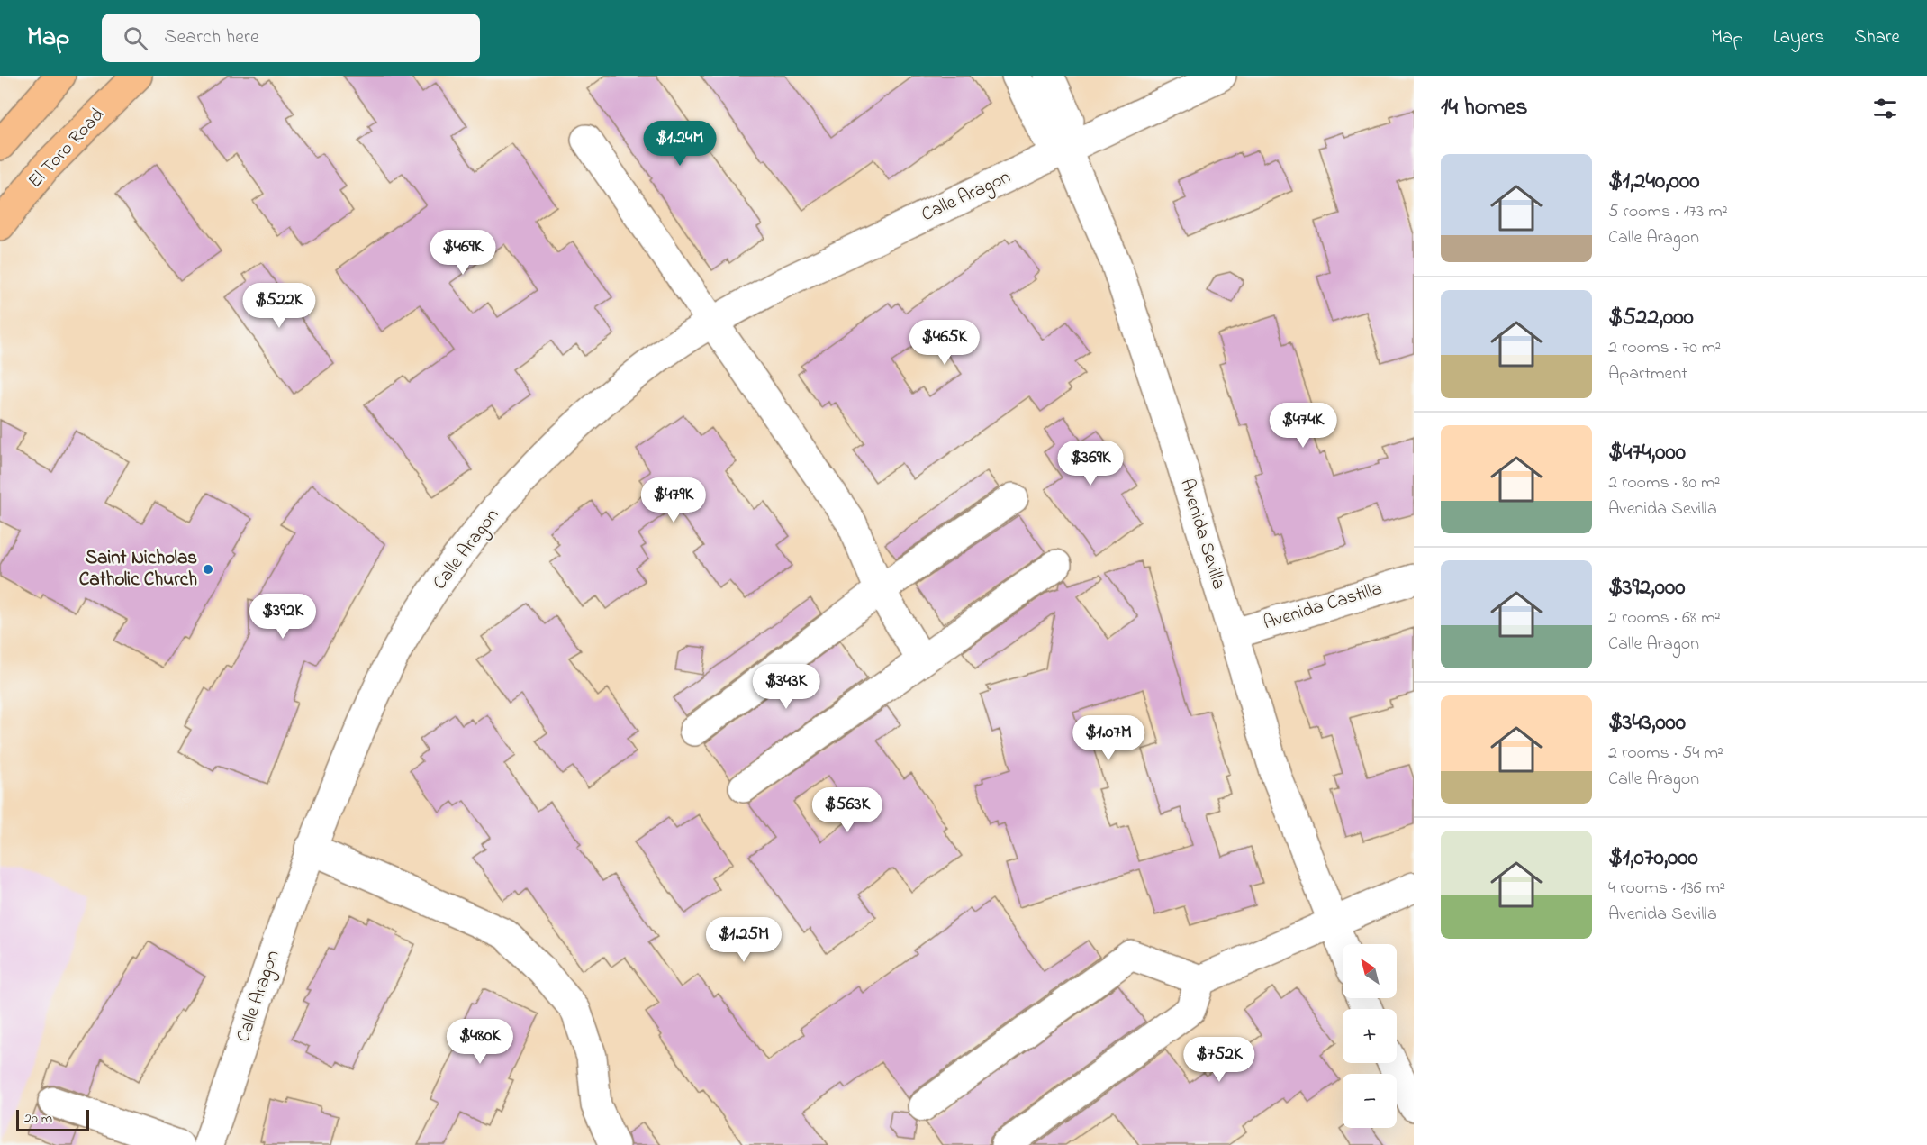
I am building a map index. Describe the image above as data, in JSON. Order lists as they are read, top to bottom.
{
  "streets": {
    "main road": ["El Toro Road"],
    "street": ["Calle Aragon", "Avenida Sevilla", "Avenida Castilla"]
  },
  "crossings": [
    ["Calle Aragon", "Avenida Sevilla"],
    ["Avenida Sevilla", "Avenida Castilla"]
  ],
  "places": ["Saint Nicholas Catholic Church"],
  "scale_bar": "20 m",
  "north": "top left",
  "page": {
    "header": "Map",
    "search": "Search here",
    "nav": ["Map", "Layers", "Share"],
    "heading": "14 homes",
    "price": [
      "$1.24M",
      "$469K",
      "$522K",
      "$465K",
      "$474K",
      "$369K",
      "$479K",
      "$392K",
      "$343K",
      "$1.07M",
      "$563K",
      "$1.25M",
      "$480K",
      "$752K"
    ],
    "list": [
      {
        "name": "$1,240,000",
        "note": "5 rooms · 173 m² · Calle Aragon"
      },
      {
        "name": "$522,000",
        "note": "2 rooms · 70 m² · Apartment"
      },
      {
        "name": "$474,000",
        "note": "2 rooms · 80 m² · Avenida Sevilla"
      },
      {
        "name": "$392,000",
        "note": "2 rooms · 68 m² · Calle Aragon"
      },
      {
        "name": "$343,000",
        "note": "2 rooms · 54 m² · Calle Aragon"
      },
      {
        "name": "$1,070,000",
        "note": "4 rooms · 136 m² · Avenida Sevilla"
      }
    ],
    "map_buttons": ["+", "−"],
    "scale": "20 m"
  }
}
